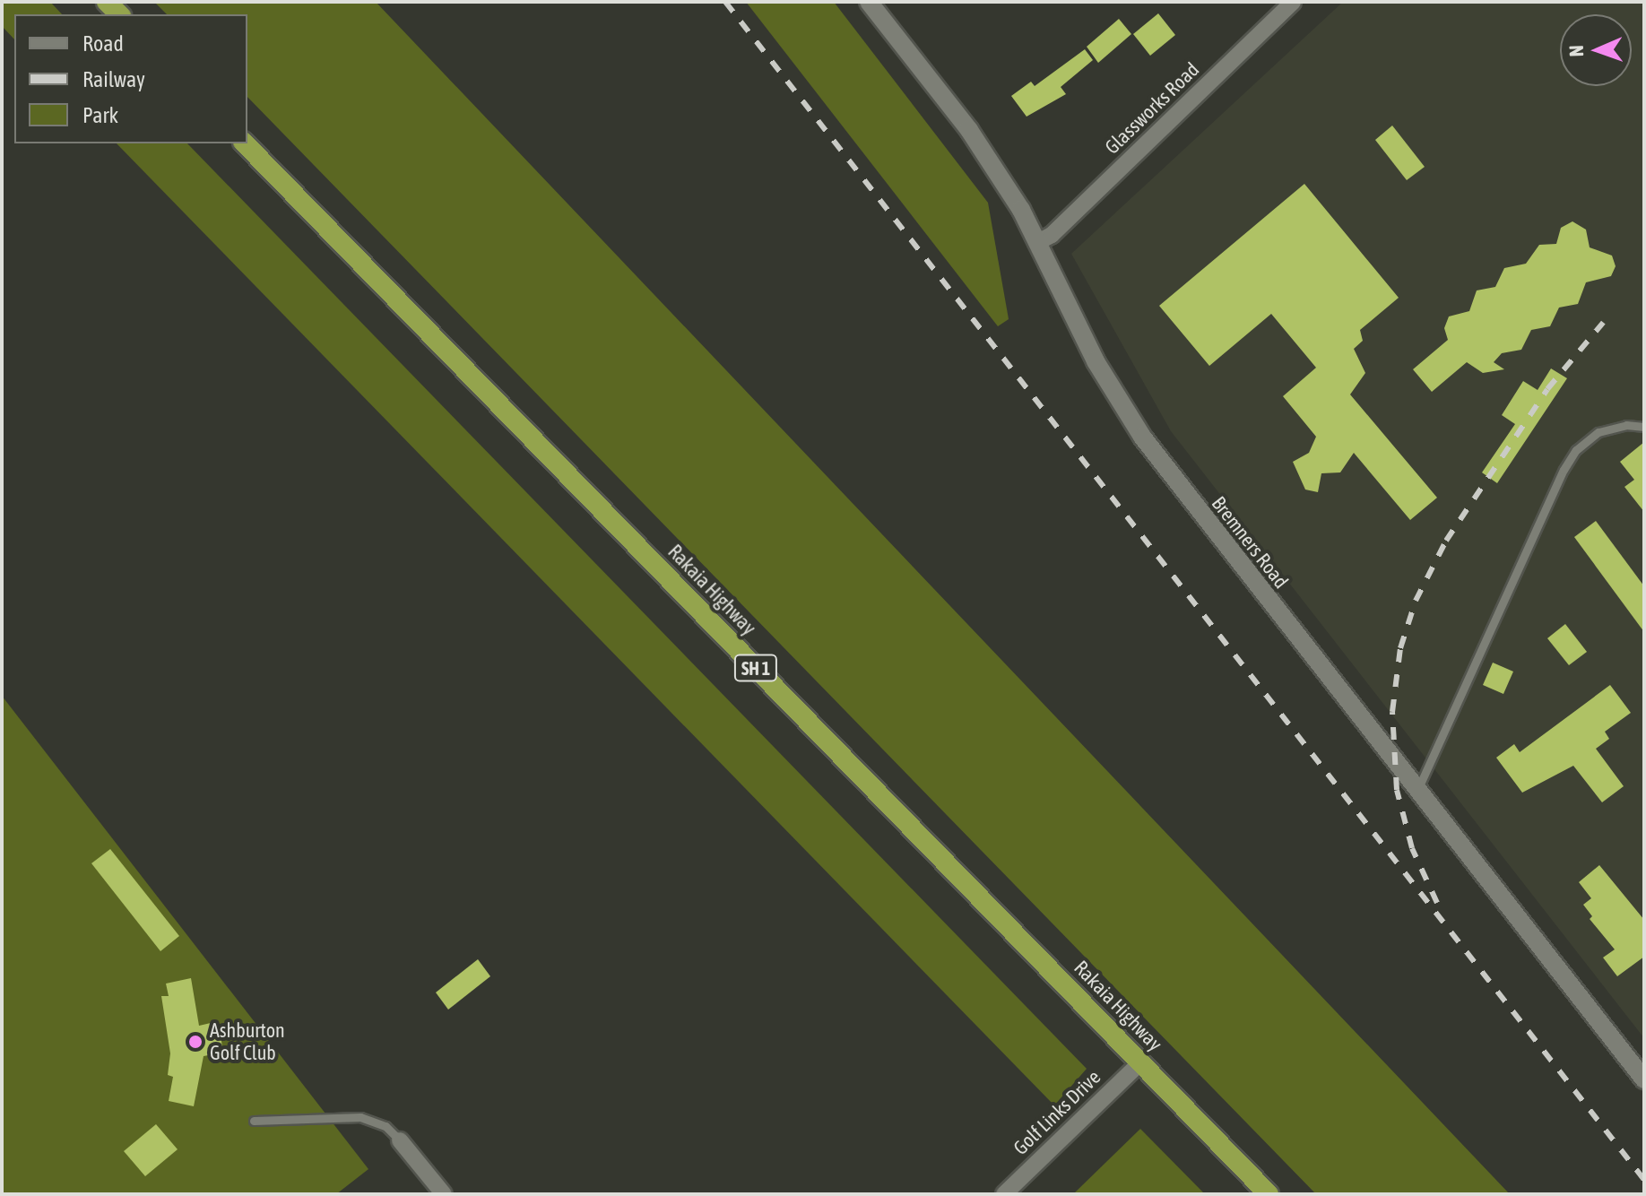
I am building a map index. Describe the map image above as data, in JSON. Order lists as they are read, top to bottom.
{
  "streets": {
    "highway": ["Rakaia Highway", "SH 1"],
    "street": ["Glassworks Road", "Bremners Road", "Golf Links Drive"]
  },
  "crossings": [
    ["Glassworks Road", "Bremners Road"],
    ["Rakaia Highway", "Golf Links Drive"]
  ],
  "places": ["Ashburton Golf Club"],
  "legend": ["Road", "Railway", "Park"],
  "north": "left"
}
